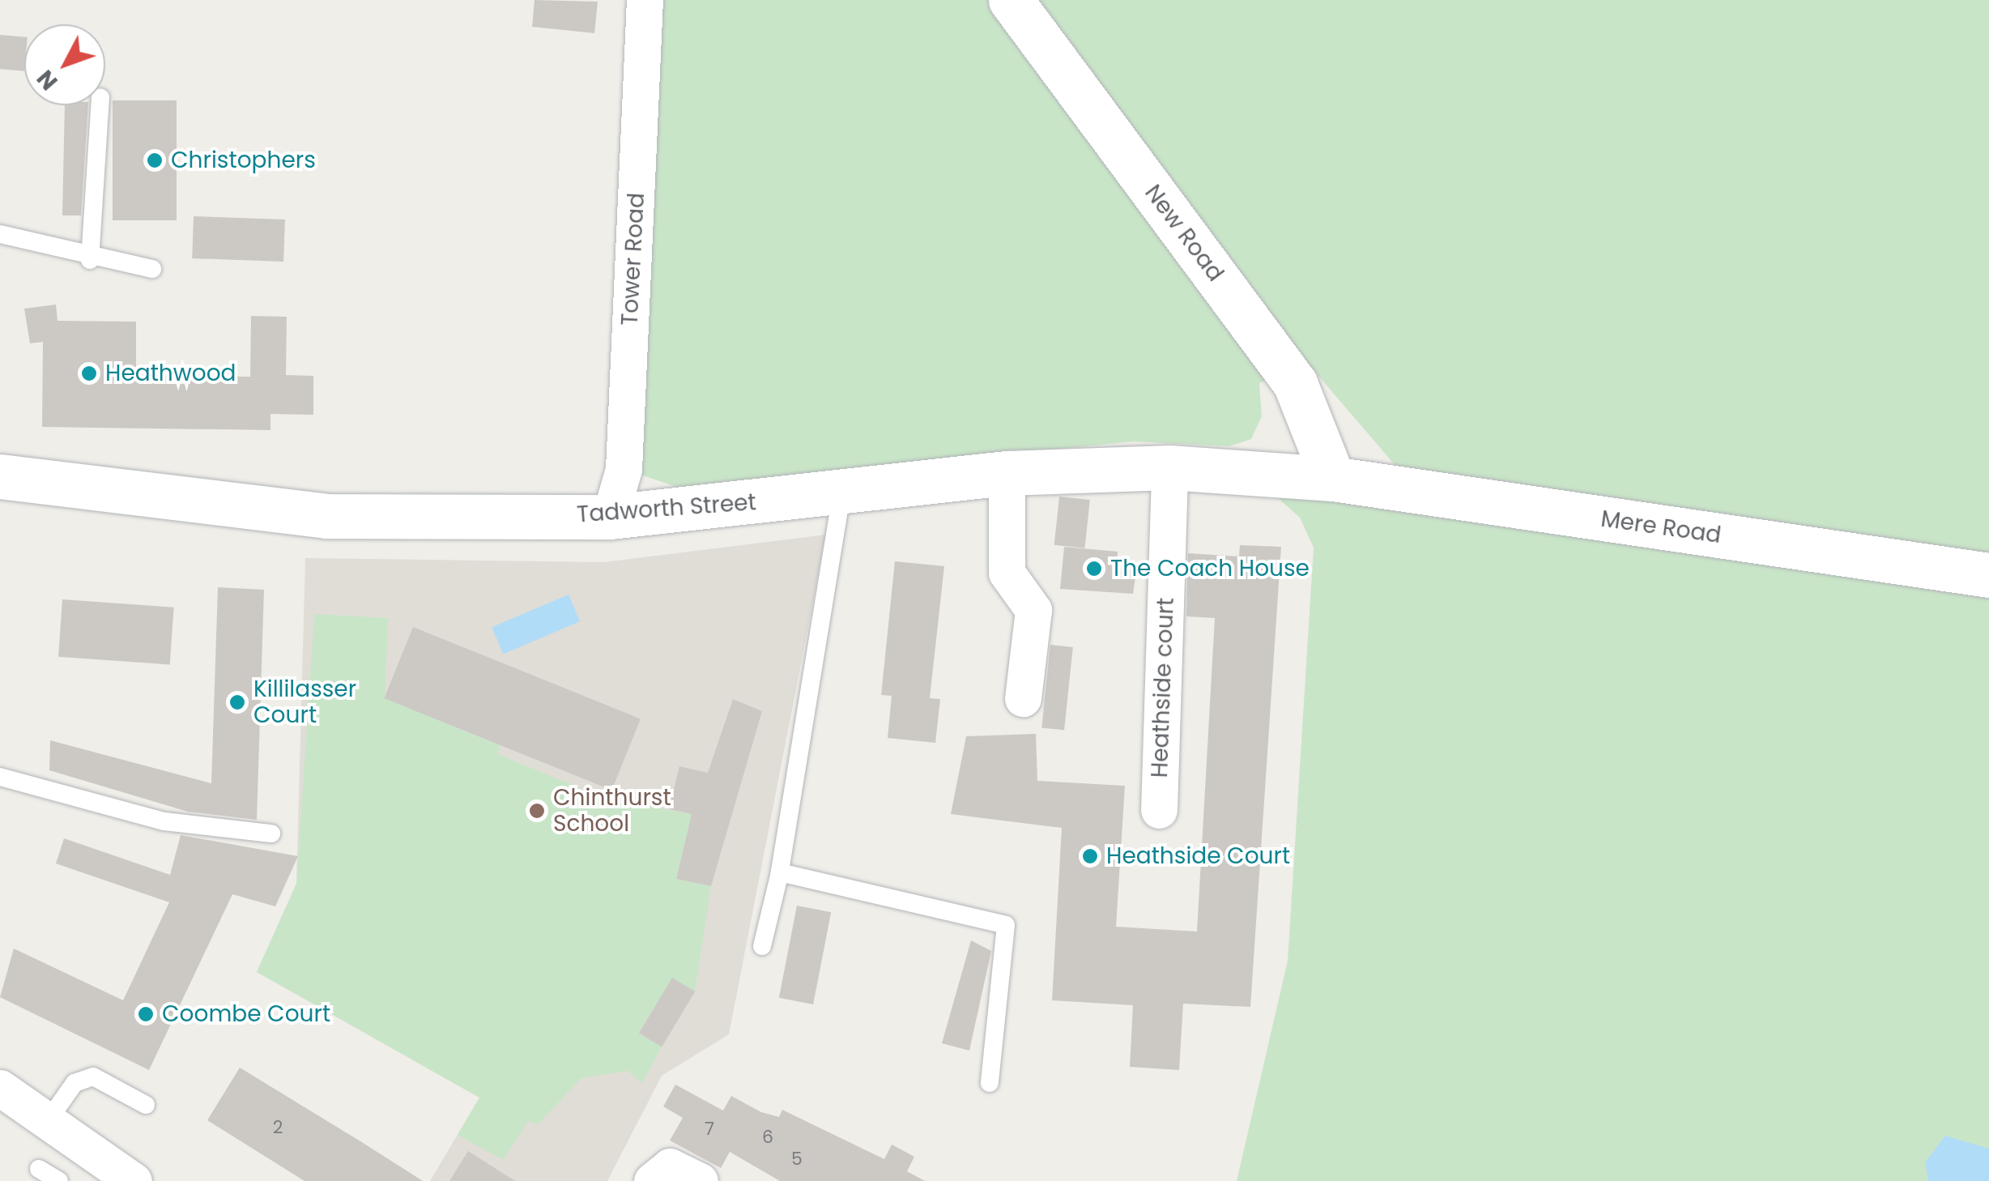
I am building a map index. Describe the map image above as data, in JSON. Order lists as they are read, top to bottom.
{
  "streets": {
    "main road": ["New Road", "Tadworth Street", "Mere Road"],
    "street": ["Tower Road", "Heathside court"]
  },
  "crossings": [
    ["New Road", "Tadworth Street"],
    ["New Road", "Mere Road"],
    ["Tower Road", "Tadworth Street"],
    ["Tadworth Street", "Mere Road"],
    ["Tadworth Street", "Heathside court"]
  ],
  "places": [
    "Christophers",
    "Heathwood",
    "The Coach House",
    "Killilasser Court",
    "Chinthurst School",
    "Heathside Court",
    "Coombe Court"
  ],
  "house_numbers": [
    "2",
    "7",
    "6",
    "5"
  ],
  "north": "bottom left"
}
